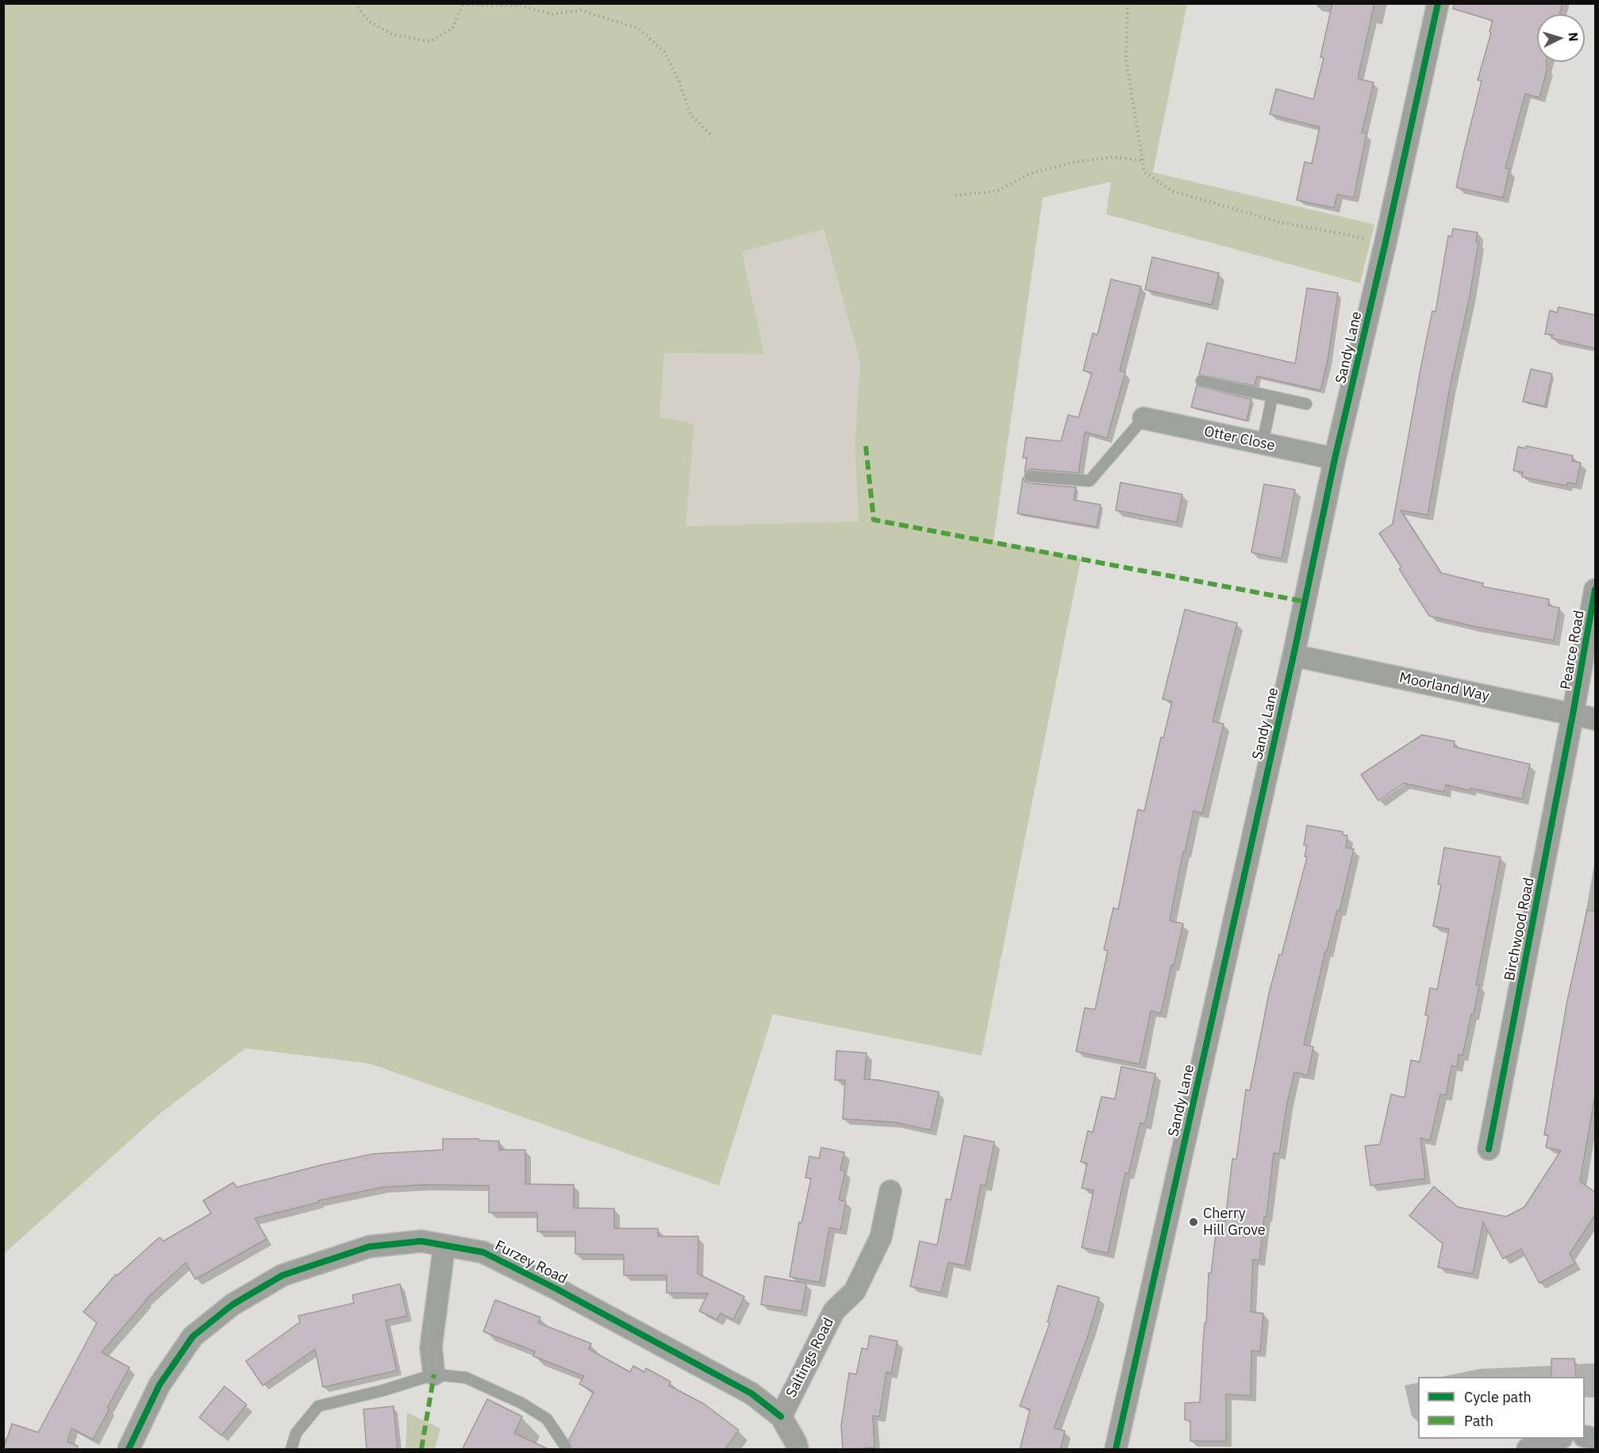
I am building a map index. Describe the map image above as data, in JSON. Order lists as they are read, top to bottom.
{
  "streets": {
    "street": [
      "Sandy Lane",
      "Otter Close",
      "Pearce Road",
      "Moorland Way",
      "Birchwood Road",
      "Furzey Road",
      "Saltings Road"
    ]
  },
  "crossings": [
    ["Sandy Lane", "Otter Close"],
    ["Sandy Lane", "Moorland Way"],
    ["Pearce Road", "Moorland Way"],
    ["Pearce Road", "Birchwood Road"],
    ["Moorland Way", "Birchwood Road"],
    ["Furzey Road", "Saltings Road"]
  ],
  "places": ["Cherry Hill Grove"],
  "legend": ["Cycle path", "Path"],
  "north": "right"
}
